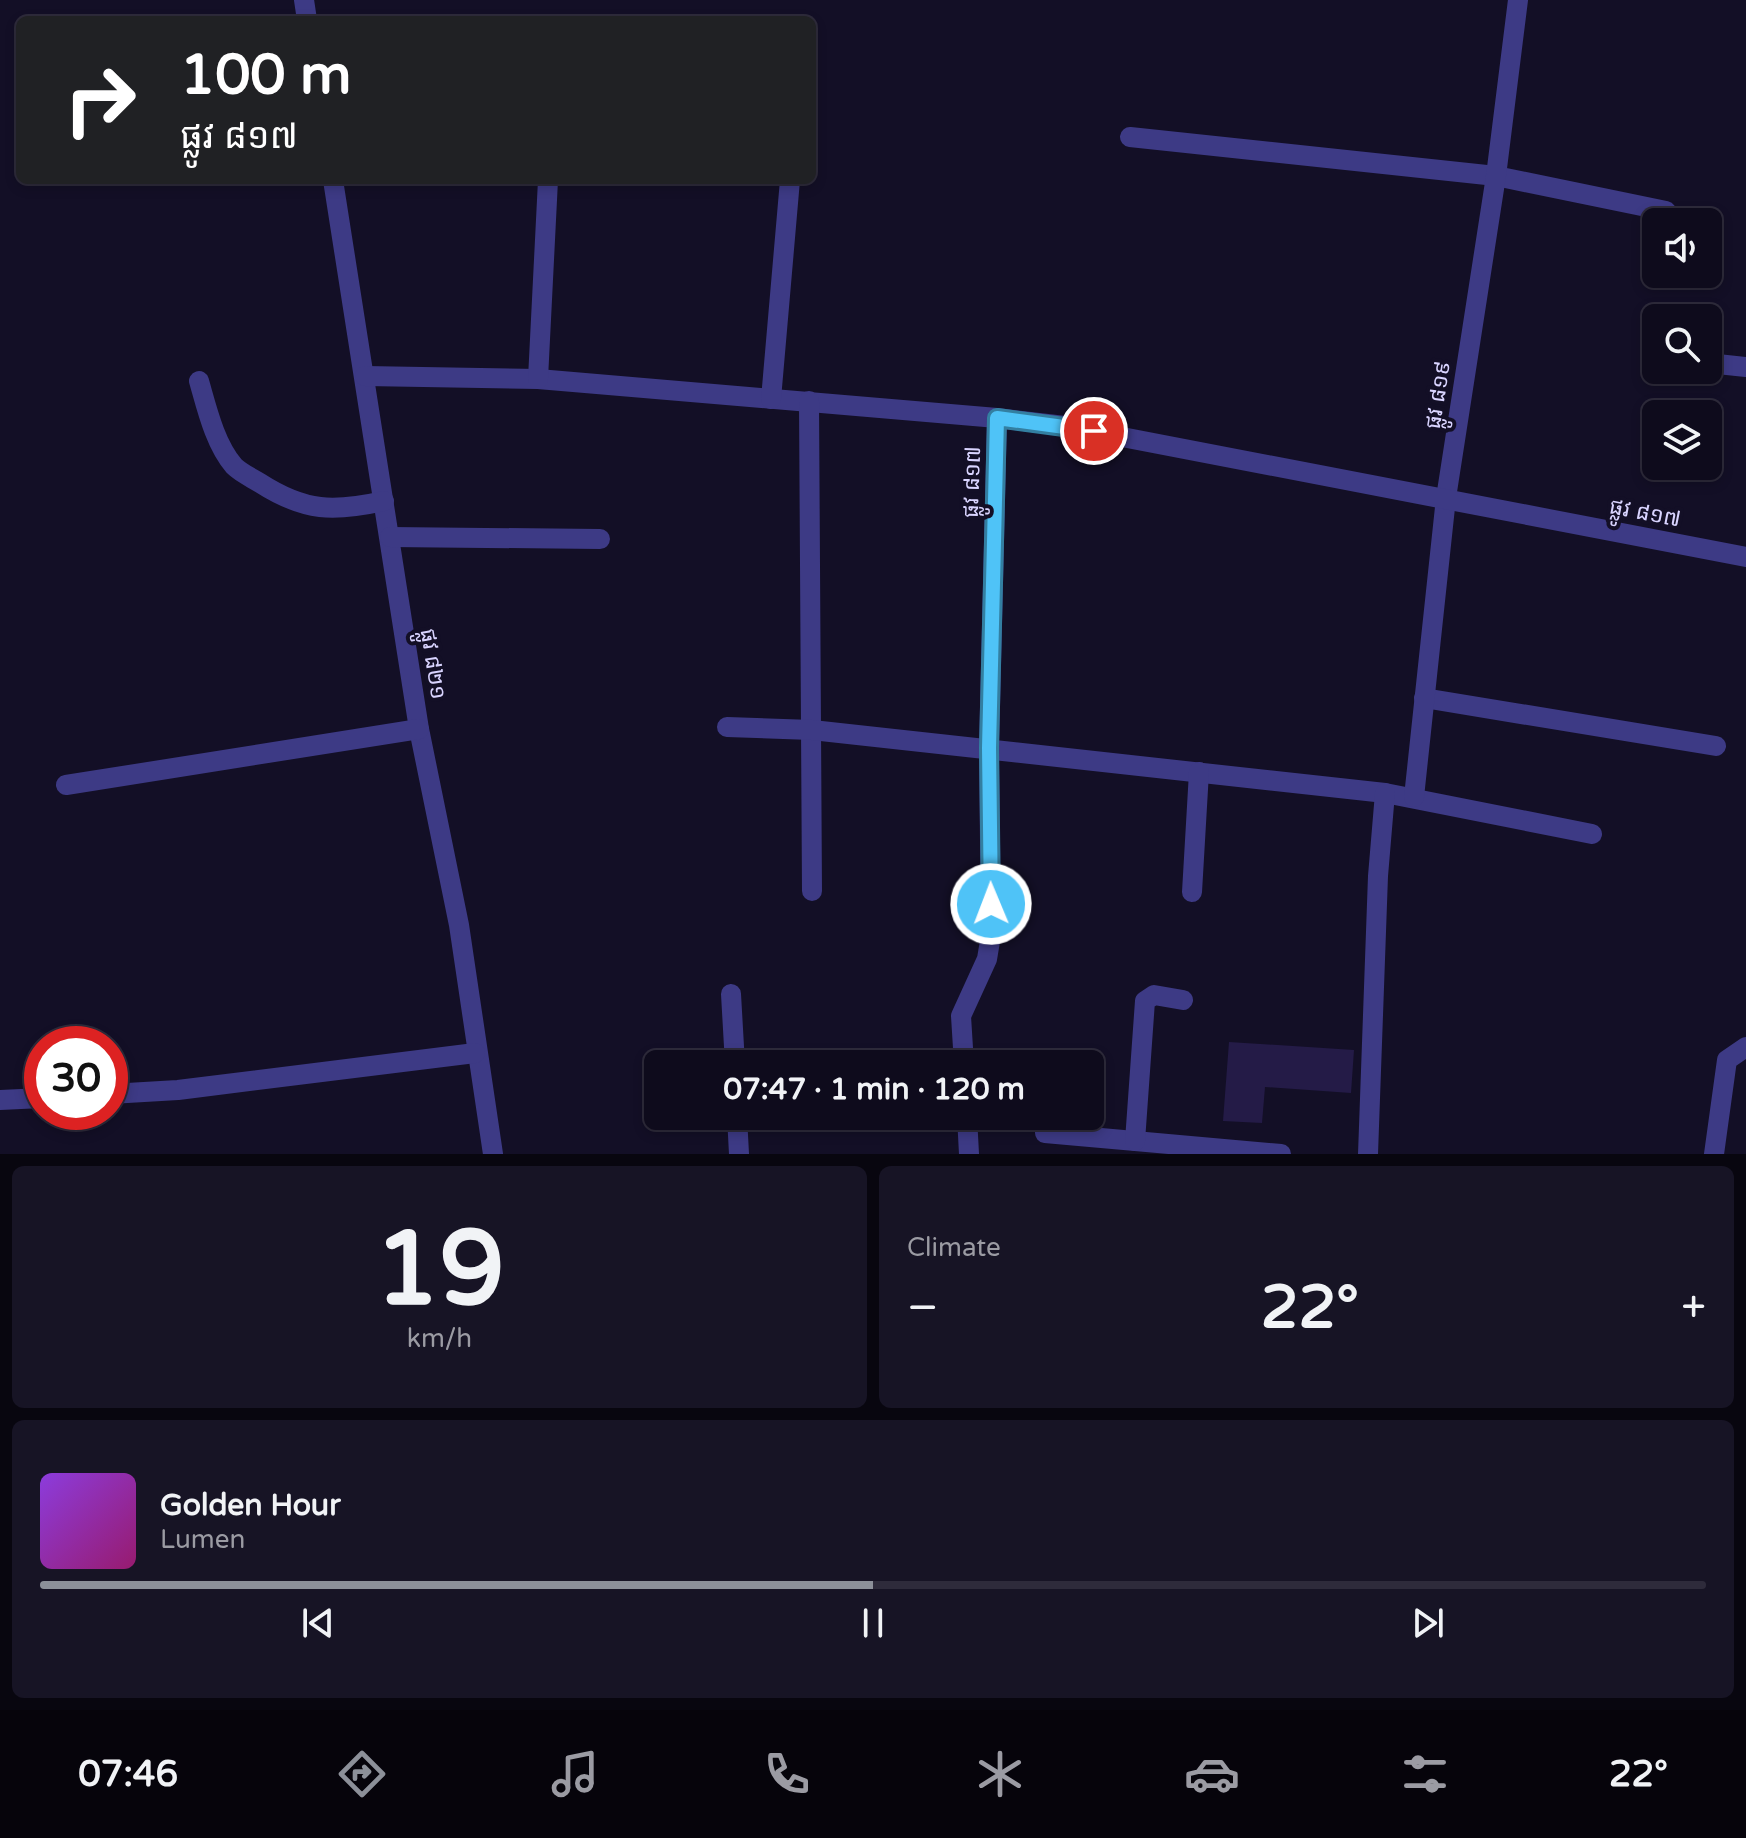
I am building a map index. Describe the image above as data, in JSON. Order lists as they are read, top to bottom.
{
  "streets": {
    "street": ["ផ្លូវ ៨១៩", "ផ្លូវ ៨១៧", "ផ្លូវ ៨២១"]
  },
  "crossings": [
    ["ផ្លូវ ៨១៩", "ផ្លូវ ៨១៧"]
  ],
  "page": {
    "turn": ["100 m", "ផ្លូវ ៨១៧"],
    "limit": "30",
    "trip": "07:47 · 1 min · 120 m",
    "tile": [
      ["19", "km/h"],
      "Climate"
    ],
    "heat": ["−", "22°", "+"],
    "song": ["Golden Hour", "Lumen"],
    "tabs": ["07:46", "22°"]
  }
}
